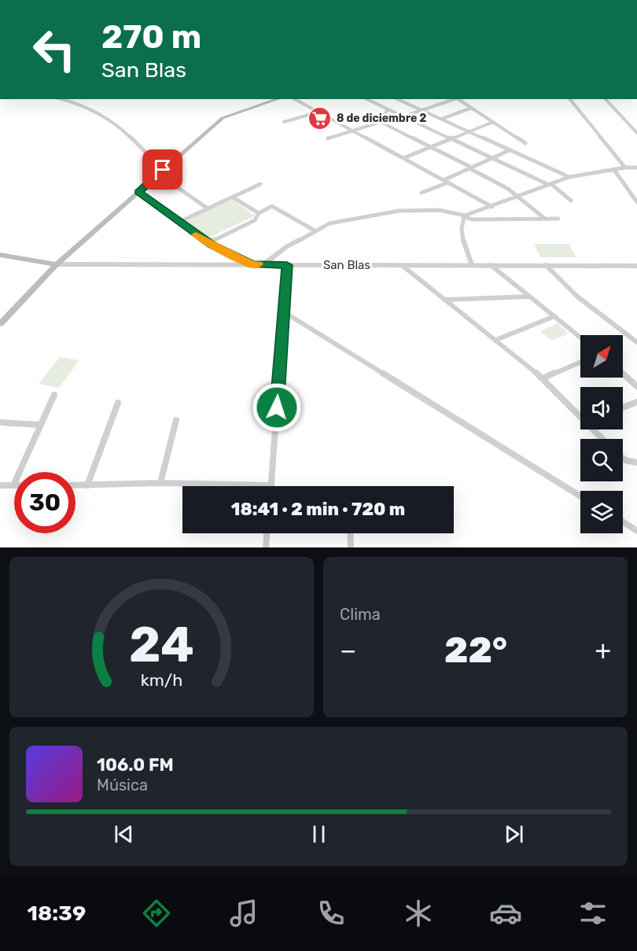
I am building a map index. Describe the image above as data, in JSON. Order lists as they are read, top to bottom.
{
  "streets": {
    "street": ["San Blas"]
  },
  "places": {
    "supermarket": ["8 de diciembre 2"]
  },
  "north": "top right",
  "page": {
    "turn": ["270 m", "San Blas"],
    "limit": "30",
    "trip": "18:41 · 2 min · 720 m",
    "tile": "Clima",
    "heat": ["−", "22°", "+"],
    "song": ["106.0 FM", "Música"],
    "tabs": "18:39",
    "gauge": ["24", "km/h"]
  }
}
